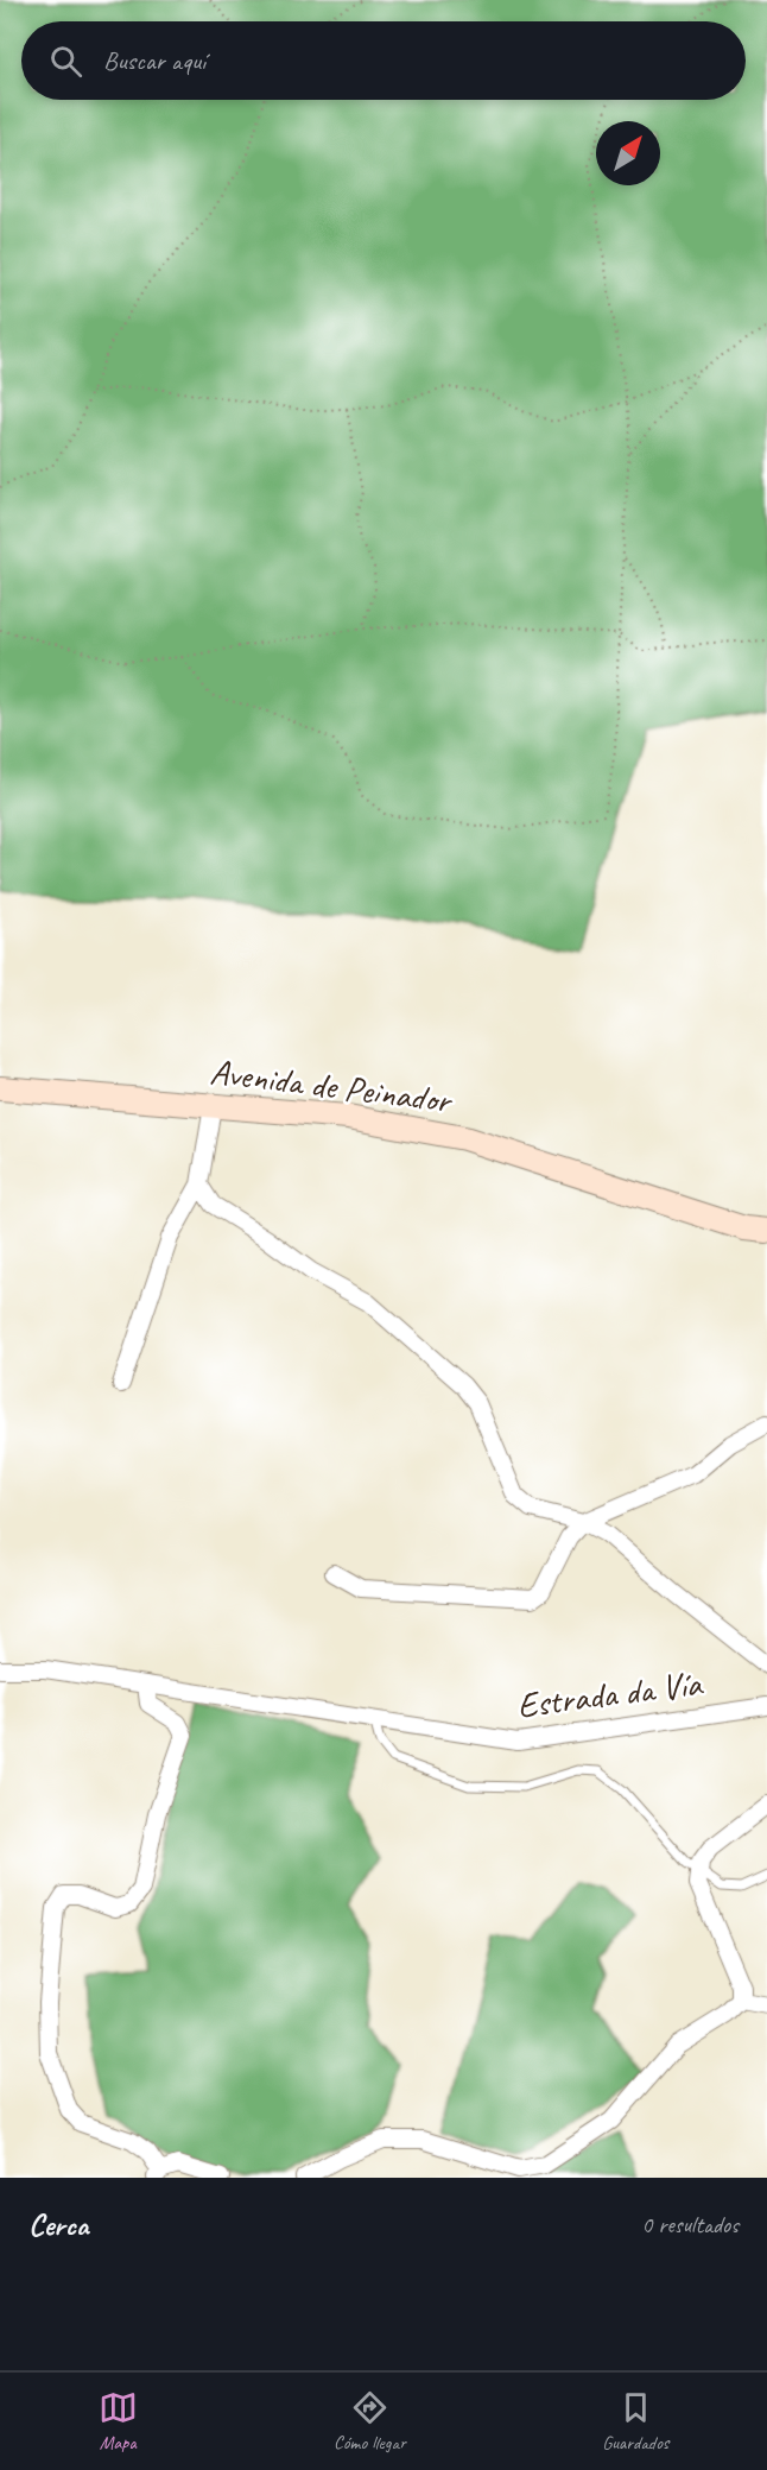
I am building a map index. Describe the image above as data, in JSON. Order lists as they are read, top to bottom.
{
  "streets": {
    "street": ["Avenida de Peinador", "Estrada da Vía"]
  },
  "north": "top right",
  "page": {
    "search": "Buscar aquí",
    "heading": ["Cerca", "0 resultados"],
    "nav": ["Mapa", "Cómo llegar", "Guardados"]
  }
}
